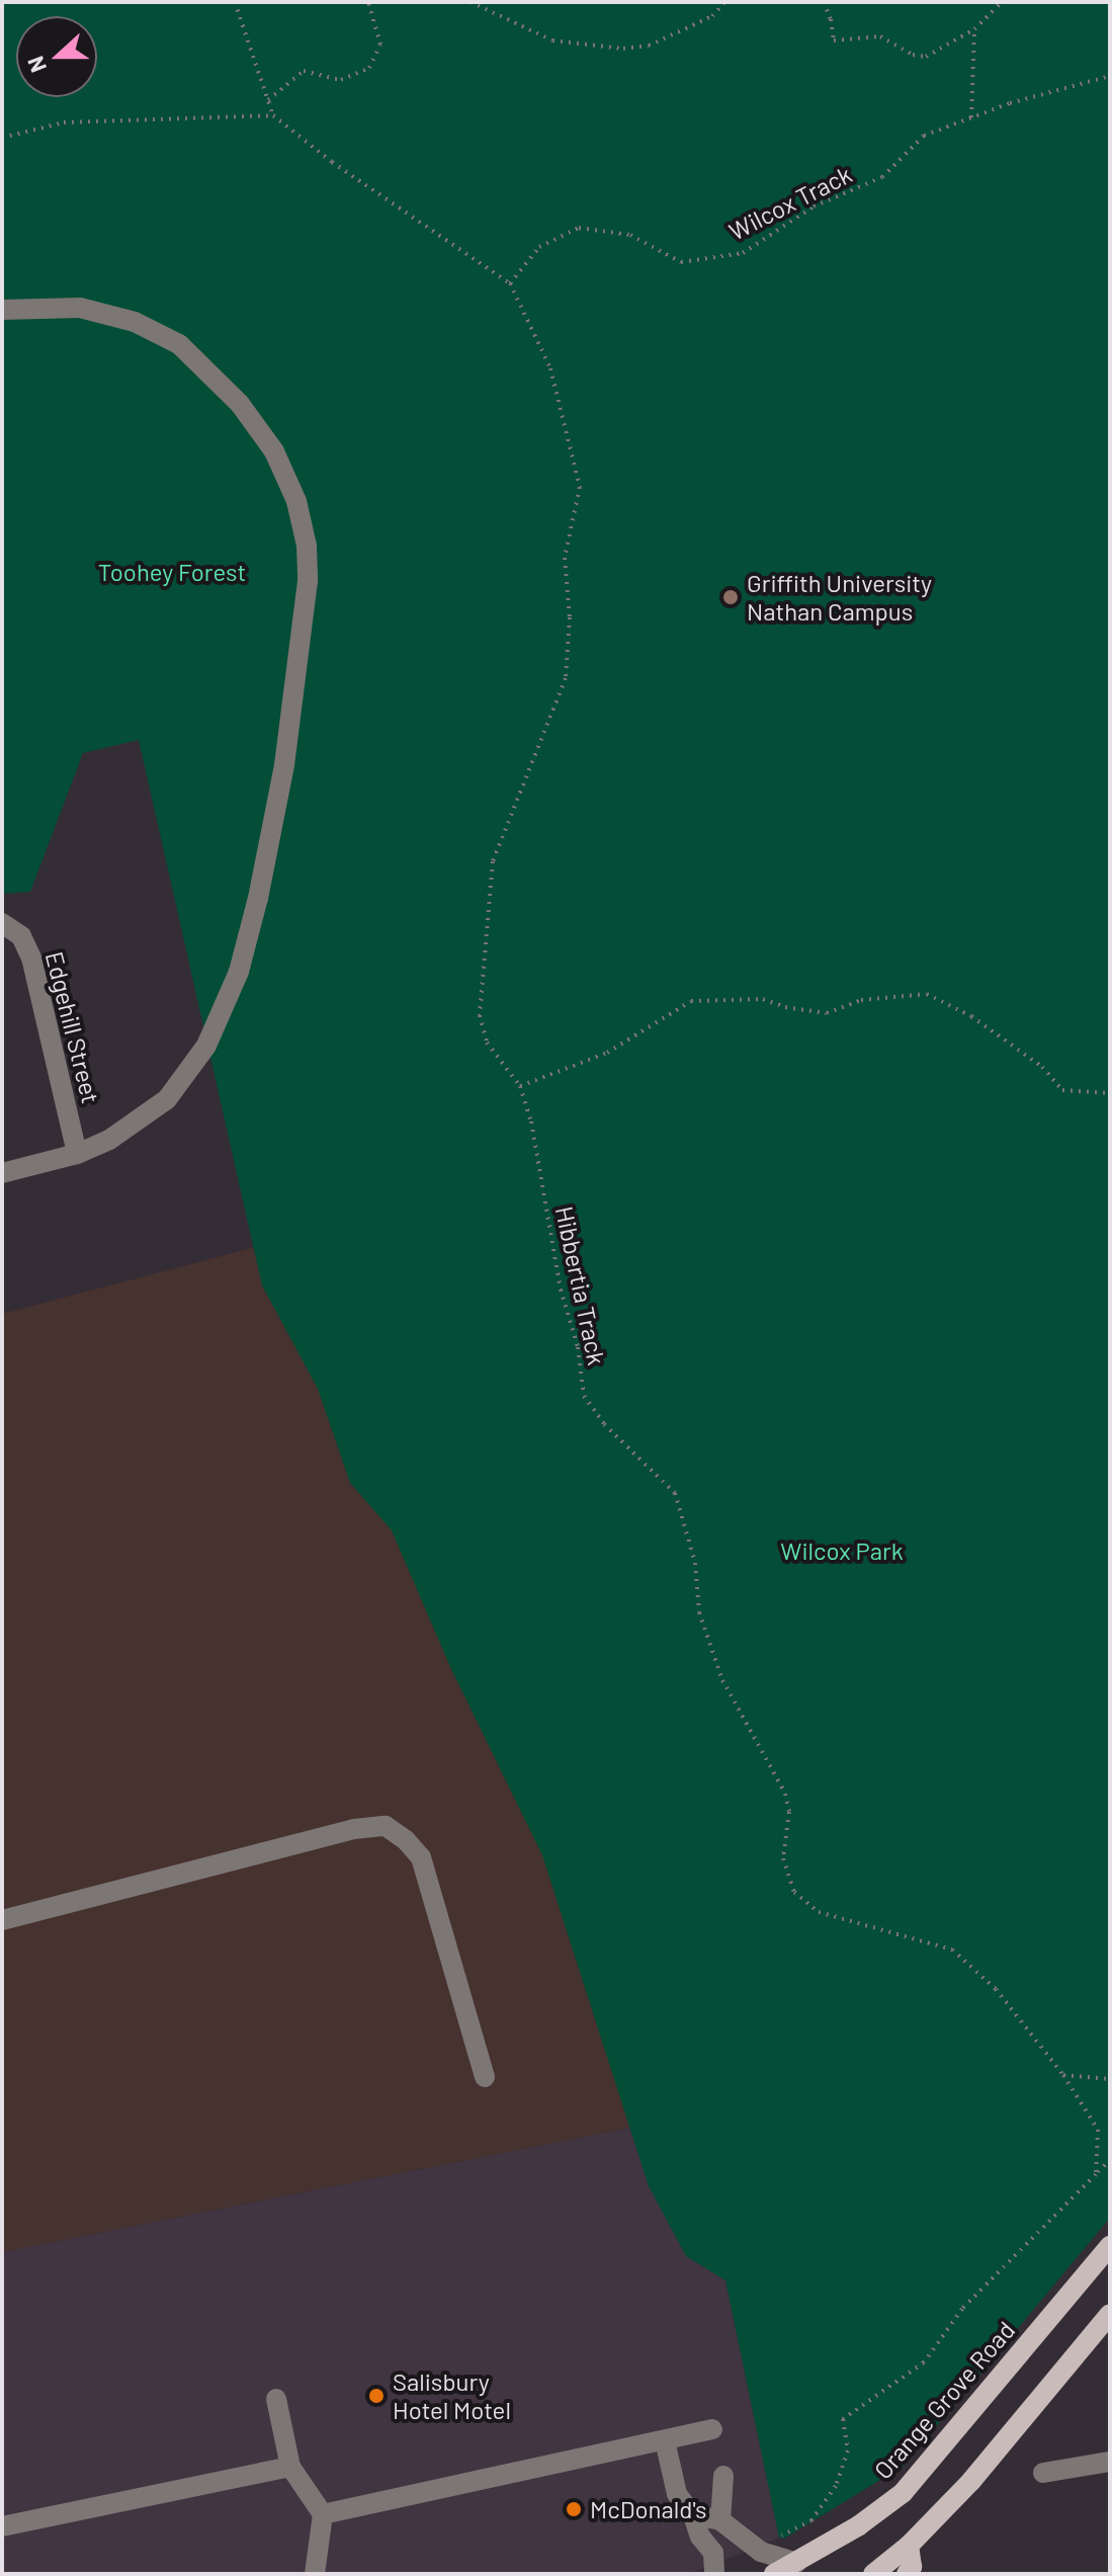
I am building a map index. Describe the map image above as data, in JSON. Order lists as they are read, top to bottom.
{
  "streets": {
    "main road": ["Orange Grove Road"],
    "street": ["Edgehill Street"],
    "path": ["Wilcox Track", "Hibbertia Track"]
  },
  "crossings": [
    ["Wilcox Track", "Hibbertia Track"]
  ],
  "parks": ["Toohey Forest", "Wilcox Park"],
  "places": ["Griffith University Nathan Campus", "Salisbury Hotel Motel", "McDonald's"],
  "north": "left"
}
